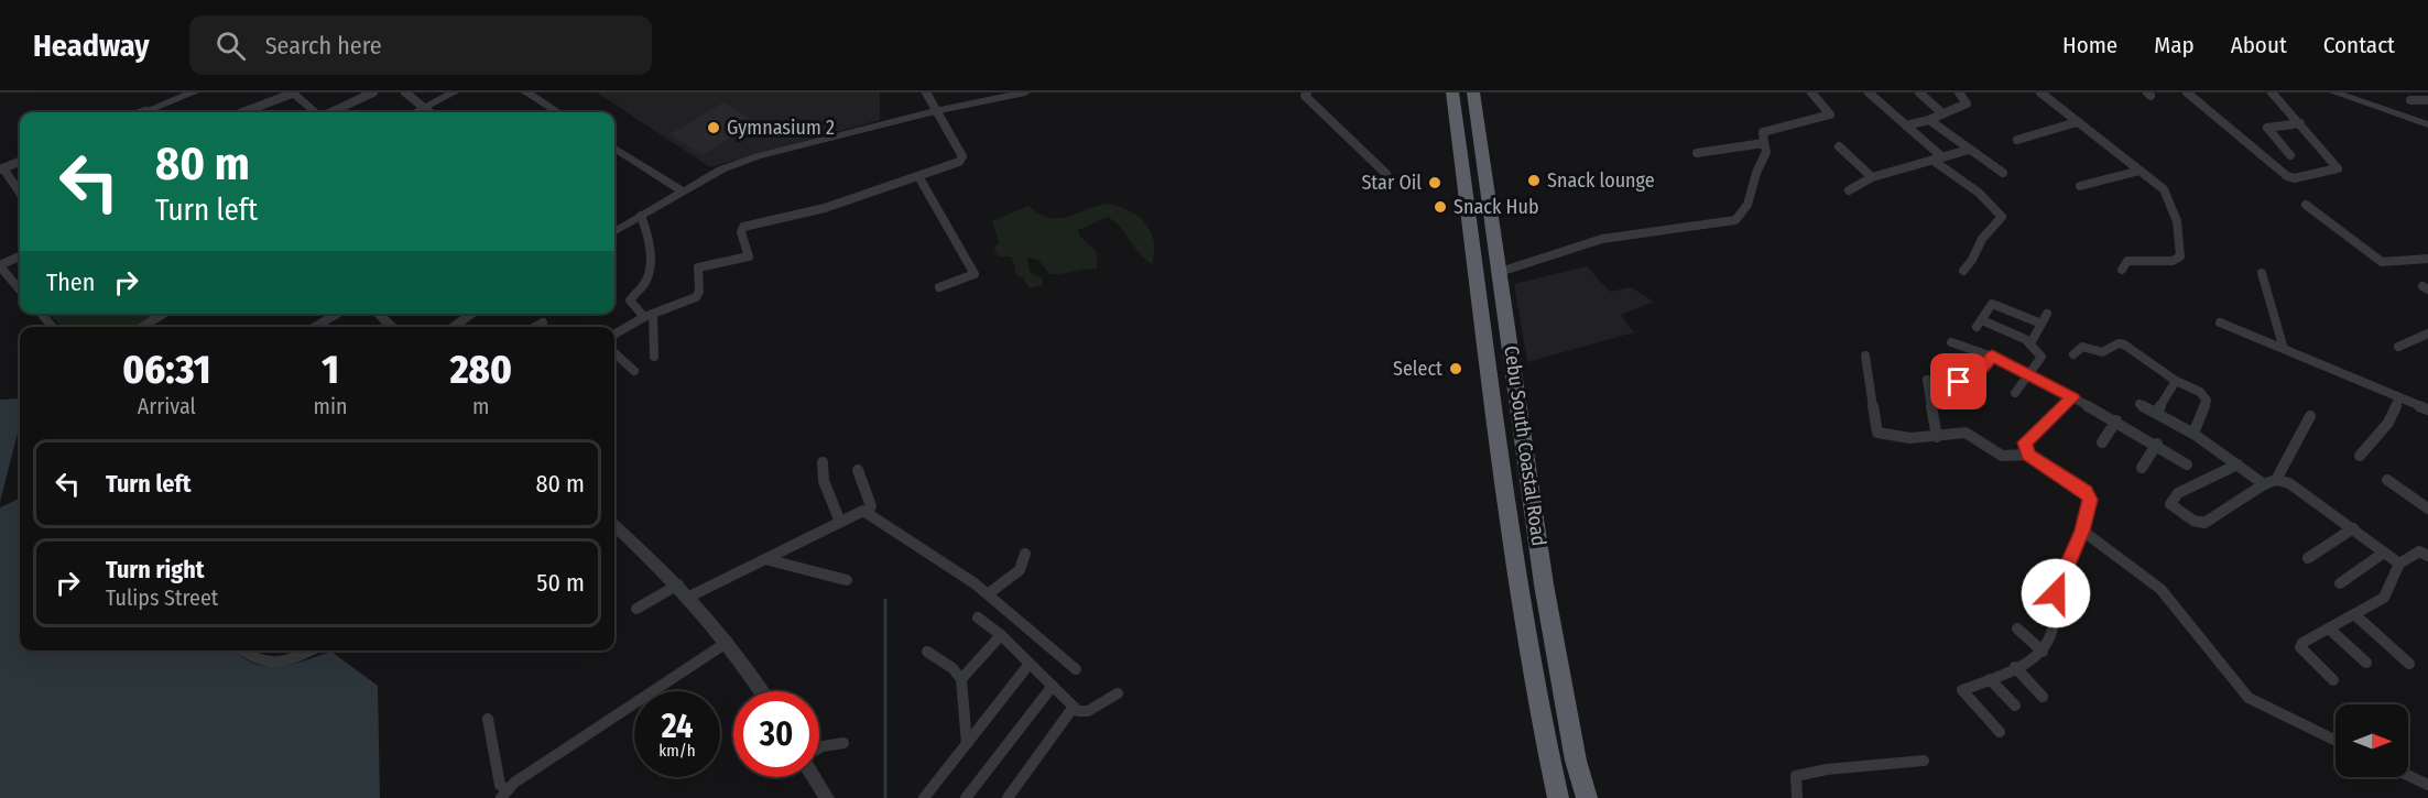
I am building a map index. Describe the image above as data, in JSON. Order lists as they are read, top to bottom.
{
  "streets": {
    "highway": ["Cebu South Coastal Road"]
  },
  "places": [
    "Gymnasium 2",
    "Snack lounge",
    "Star Oil",
    "Snack Hub",
    "Select"
  ],
  "north": "right",
  "page": {
    "header": "Headway",
    "search": "Search here",
    "nav": [
      "Home",
      "Map",
      "About",
      "Contact"
    ],
    "turn": ["80 m", "Turn left"],
    "then": "Then",
    "eta": [
      "06:31",
      "Arrival",
      "1",
      "min",
      "280",
      "m"
    ],
    "list": [
      {
        "name": "Turn left",
        "value": "80 m"
      },
      {
        "name": "Turn right",
        "note": "Tulips Street",
        "value": "50 m"
      }
    ],
    "speed": "24 km/h",
    "limit": "30"
  }
}
